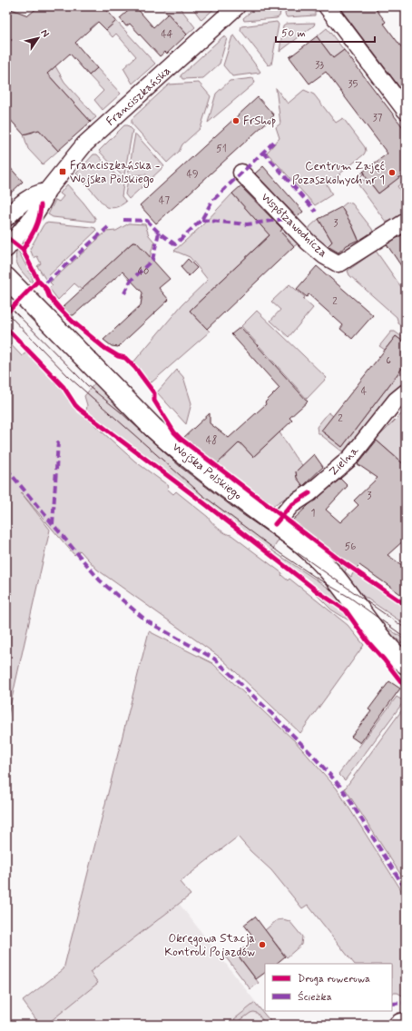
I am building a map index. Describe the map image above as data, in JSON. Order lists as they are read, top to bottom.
{
  "streets": {
    "main road": ["Wojska Polskiego"],
    "street": ["Franciszkańska", "Współzawodnicza", "Zielna"]
  },
  "crossings": [
    ["Zielna", "Wojska Polskiego"]
  ],
  "places": {
    "other": ["FrShop", "Centrum Zajęć Pozaszkolnych nr 1", "Okręgowa Stacja Kontroli Pojazdów"],
    "transit": ["Franciszkańska - Wojska Polskiego"]
  },
  "house_numbers": [
    "44",
    "33",
    "35",
    "37",
    "51",
    "49",
    "47",
    "3",
    "40",
    "2",
    "6",
    "4",
    "2",
    "48",
    "3",
    "1",
    "56"
  ],
  "legend": ["Droga rowerowa", "Ścieżka"],
  "scale_bar": "50 m",
  "north": "top right"
}
